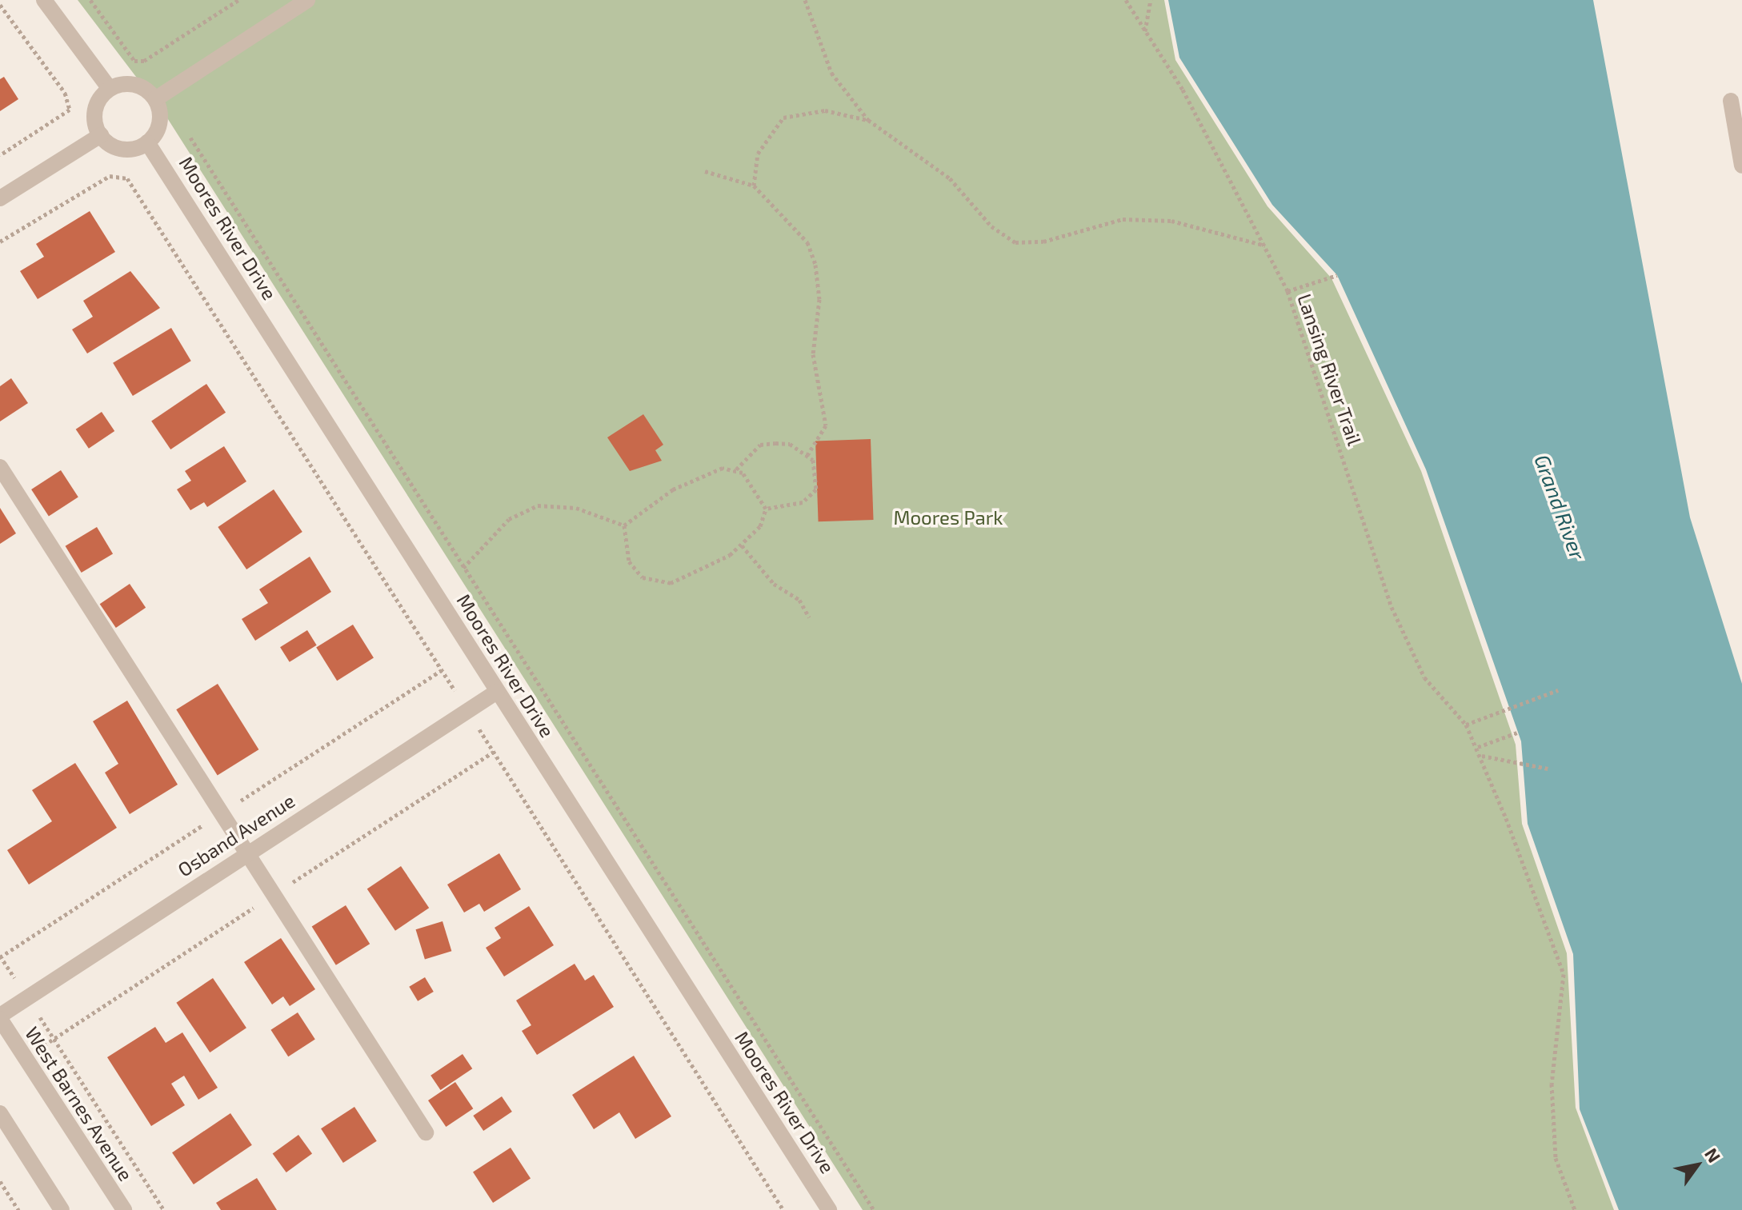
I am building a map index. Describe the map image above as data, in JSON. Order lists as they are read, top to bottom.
{
  "streets": {
    "street": ["Moores River Drive", "Osband Avenue", "West Barnes Avenue"],
    "path": ["Lansing River Trail"]
  },
  "crossings": [
    ["Moores River Drive", "Osband Avenue"],
    ["Osband Avenue", "West Barnes Avenue"]
  ],
  "water": ["Grand River"],
  "parks": ["Moores Park"],
  "north": "top right"
}
